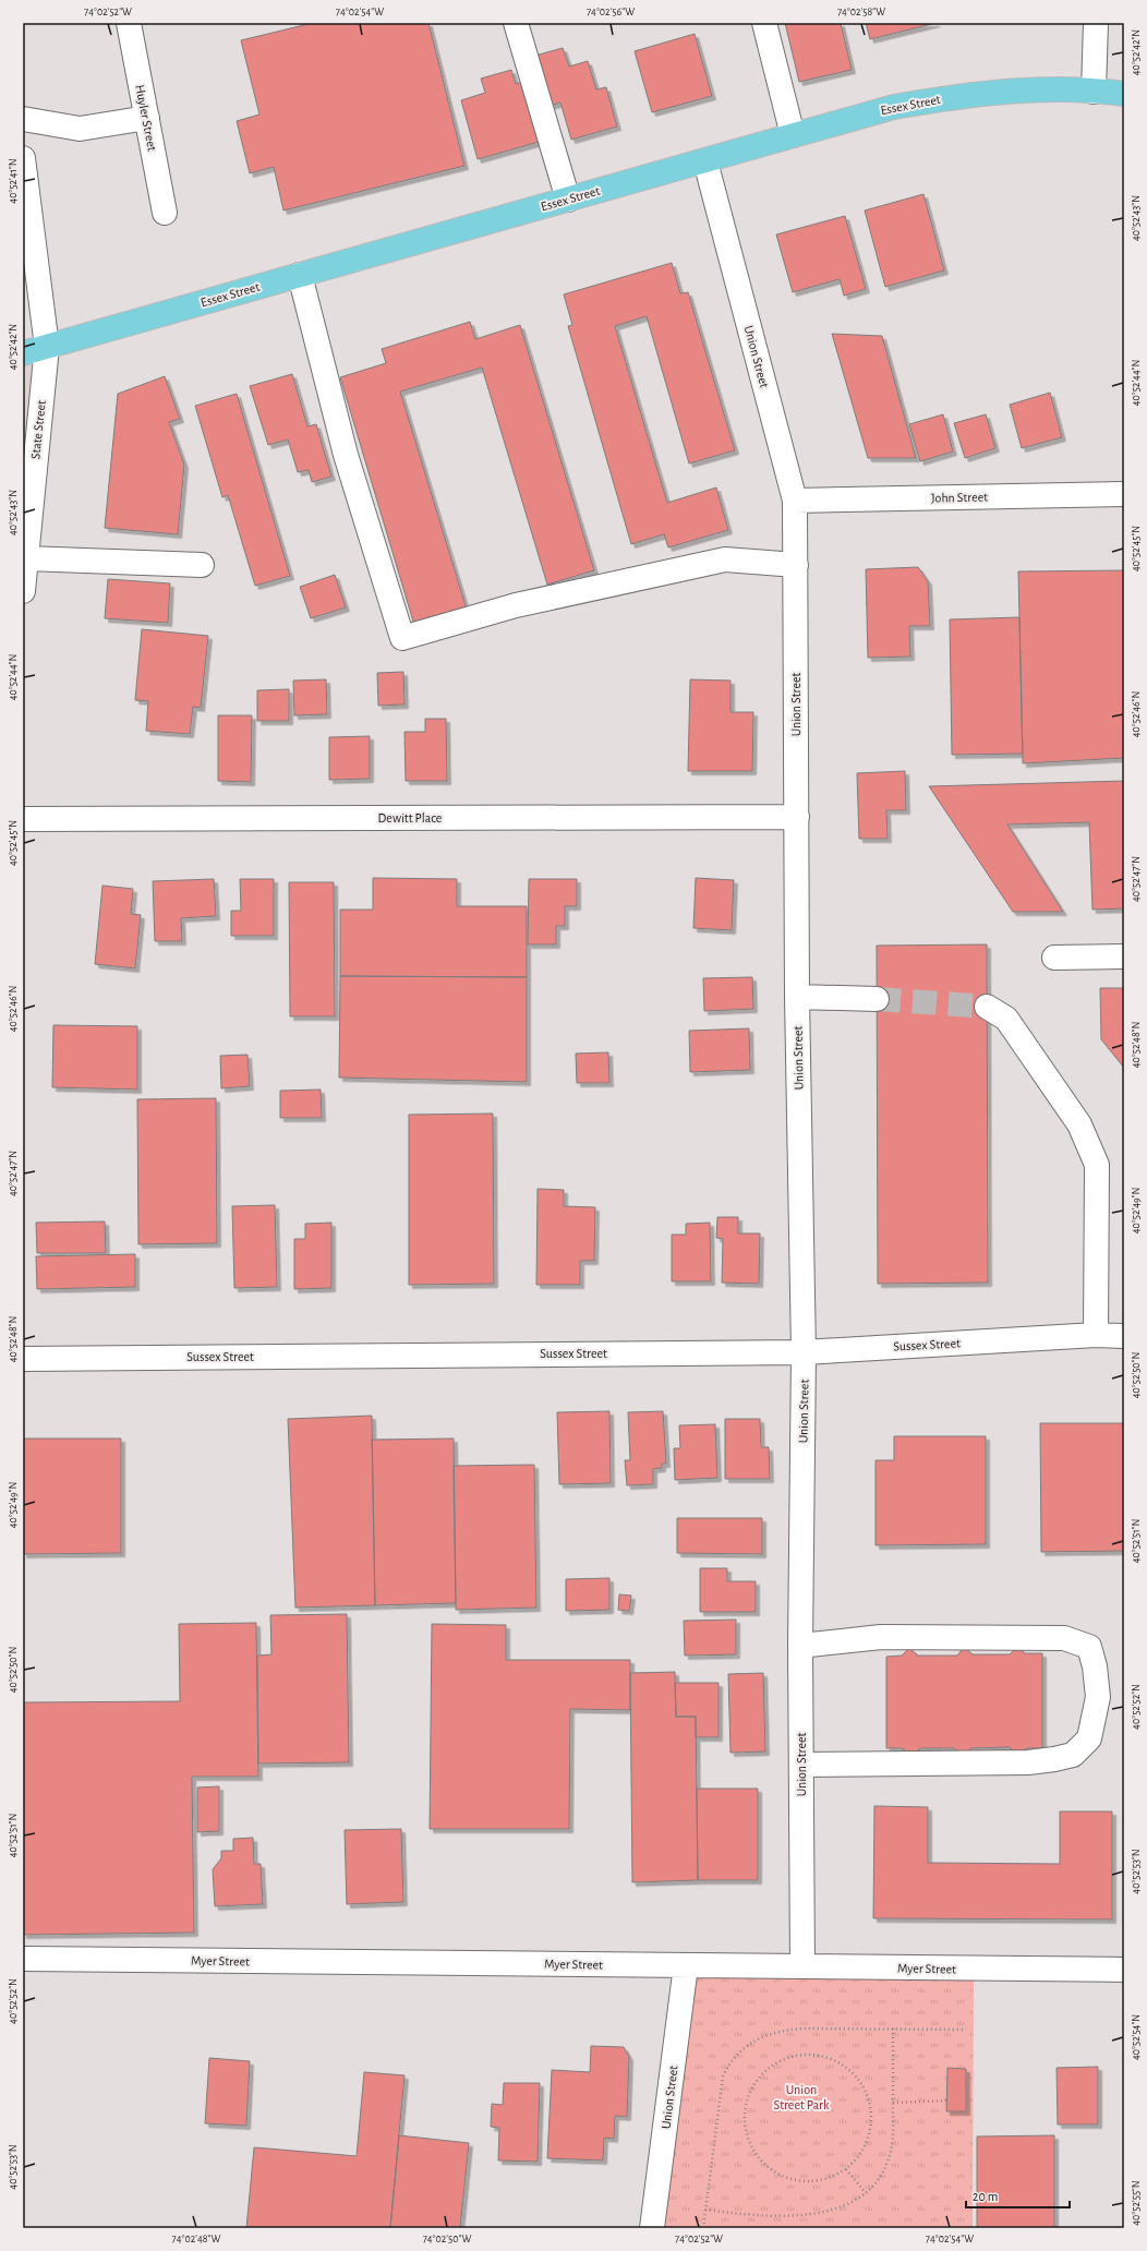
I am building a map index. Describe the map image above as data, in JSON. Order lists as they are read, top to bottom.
{
  "streets": {
    "main road": ["Essex Street"],
    "street": [
      "Huyler Street",
      "Union Street",
      "State Street",
      "John Street",
      "Dewitt Place",
      "Sussex Street",
      "Myer Street"
    ]
  },
  "crossings": [
    ["Essex Street", "Union Street"],
    ["Essex Street", "State Street"],
    ["Union Street", "John Street"],
    ["Union Street", "Dewitt Place"],
    ["Union Street", "Sussex Street"],
    ["Union Street", "Myer Street"]
  ],
  "parks": ["Union Street Park"],
  "scale_bar": "20 m",
  "coordinates": [
    "74°02'52\"W",
    "74°02'54\"W",
    "74°02'56\"W",
    "74°02'58\"W",
    "40°52'42\"N",
    "40°52'41\"N",
    "40°52'43\"N",
    "40°52'44\"N",
    "40°52'45\"N",
    "40°52'46\"N",
    "40°52'47\"N",
    "40°52'48\"N",
    "40°52'49\"N",
    "40°52'50\"N",
    "40°52'51\"N",
    "40°52'52\"N",
    "40°52'53\"N",
    "40°52'54\"N",
    "40°52'55\"N",
    "74°02'48\"W",
    "74°02'50\"W"
  ]
}
